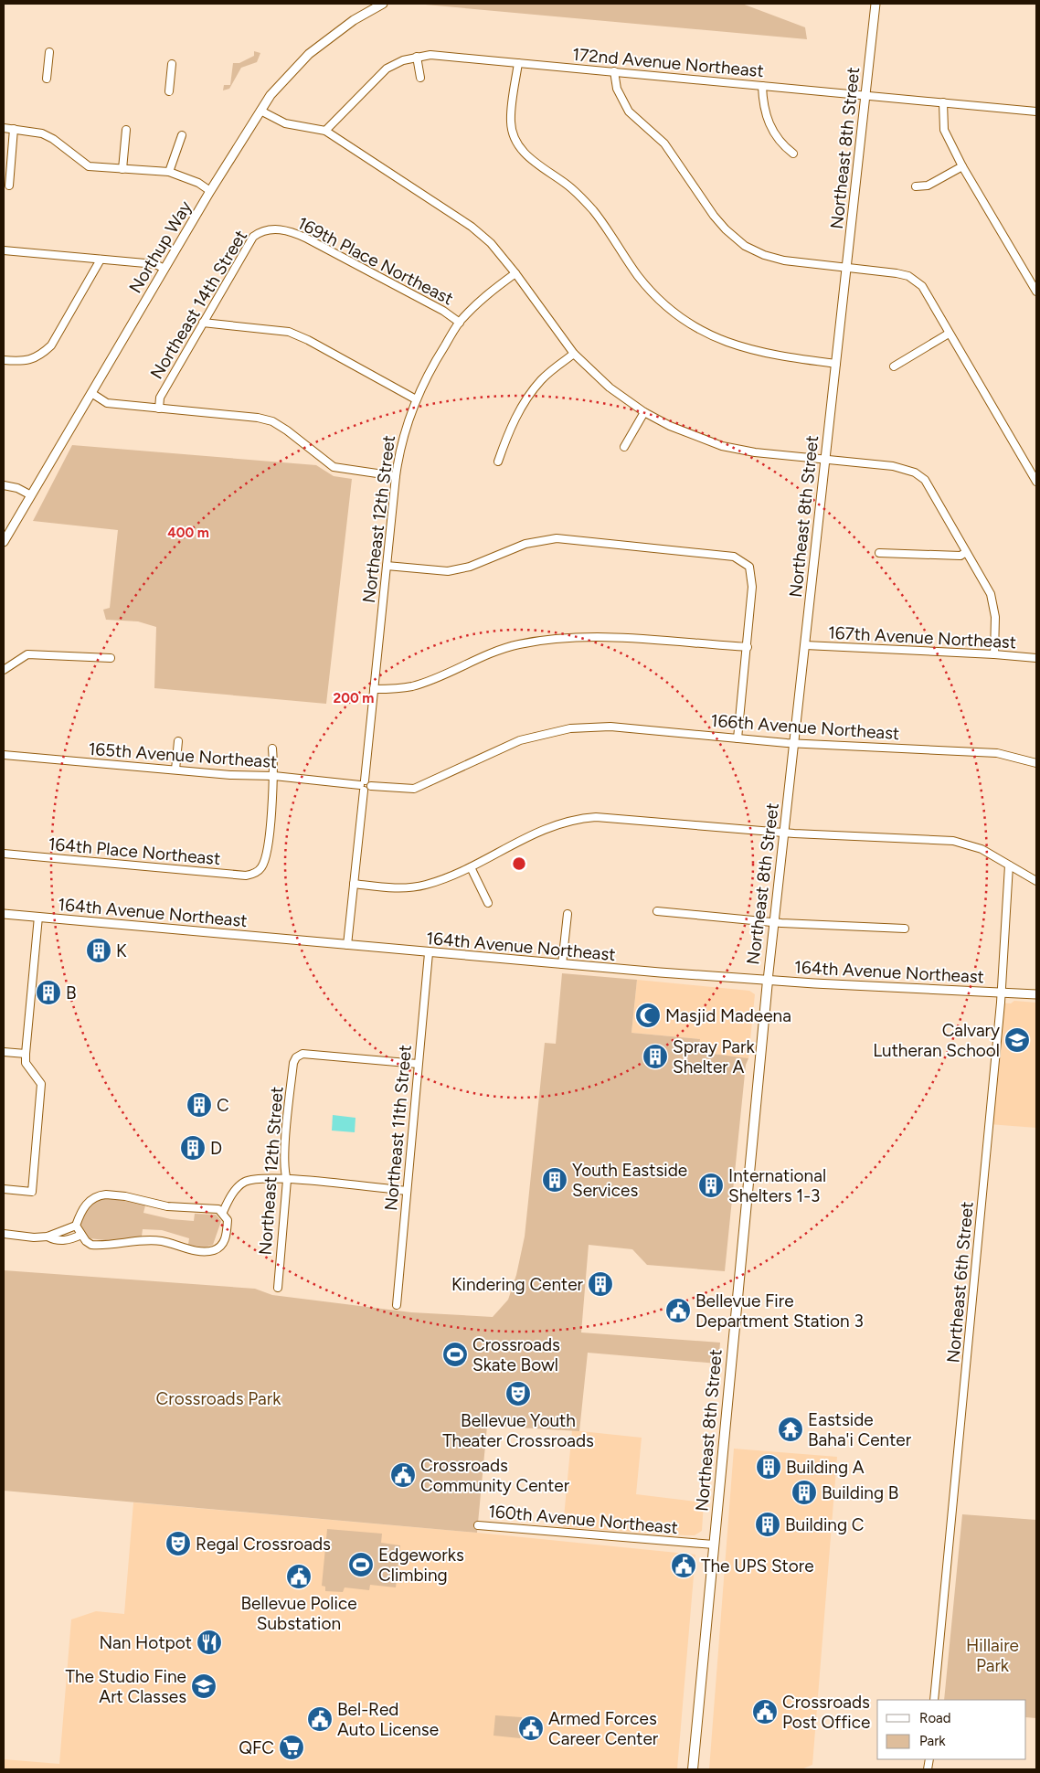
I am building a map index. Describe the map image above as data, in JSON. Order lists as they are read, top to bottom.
{
  "streets": {
    "main road": ["Northeast 8th Street"],
    "street": [
      "172nd Avenue Northeast",
      "Northup Way",
      "169th Place Northeast",
      "Northeast 14th Street",
      "Northeast 12th Street",
      "167th Avenue Northeast",
      "166th Avenue Northeast",
      "165th Avenue Northeast",
      "164th Place Northeast",
      "164th Avenue Northeast",
      "Northeast 11th Street",
      "Northeast 6th Street",
      "160th Avenue Northeast"
    ]
  },
  "crossings": [
    ["172nd Avenue Northeast", "Northeast 8th Street"],
    ["Northeast 8th Street", "167th Avenue Northeast"],
    ["Northeast 8th Street", "166th Avenue Northeast"],
    ["Northeast 8th Street", "164th Avenue Northeast"],
    ["Northeast 8th Street", "160th Avenue Northeast"],
    ["169th Place Northeast", "Northeast 14th Street"],
    ["169th Place Northeast", "Northeast 12th Street"],
    ["Northeast 12th Street", "166th Avenue Northeast"],
    ["Northeast 12th Street", "165th Avenue Northeast"],
    ["Northeast 12th Street", "164th Avenue Northeast"],
    ["Northeast 12th Street", "Northeast 11th Street"],
    ["166th Avenue Northeast", "165th Avenue Northeast"],
    ["165th Avenue Northeast", "164th Place Northeast"],
    ["164th Avenue Northeast", "Northeast 11th Street"],
    ["164th Avenue Northeast", "Northeast 6th Street"]
  ],
  "parks": ["Crossroads Park", "Hillaire Park"],
  "places": {
    "building": [
      "K",
      "B",
      "Spray Park Shelter A",
      "C",
      "D",
      "Youth Eastside Services",
      "International Shelters 1-3",
      "Kindering Center",
      "Building A",
      "Building B",
      "Building C"
    ],
    "mosque": ["Masjid Madeena"],
    "school or university": ["Calvary Lutheran School", "The Studio Fine Art Classes"],
    "public building": [
      "Bellevue Fire Department Station 3",
      "Crossroads Community Center",
      "The UPS Store",
      "Bellevue Police Substation",
      "Crossroads Post Office",
      "Bel-Red Auto License",
      "Armed Forces Career Center"
    ],
    "sports": ["Crossroads Skate Bowl", "Edgeworks Climbing"],
    "theatre": ["Bellevue Youth Theater Crossroads", "Regal Crossroads"],
    "temple": ["Eastside Baha'i Center"],
    "restaurant": ["Nan Hotpot"],
    "supermarket": ["QFC"]
  },
  "legend": ["Road", "Park"],
  "rings": ["400 m", "200 m"]
}
